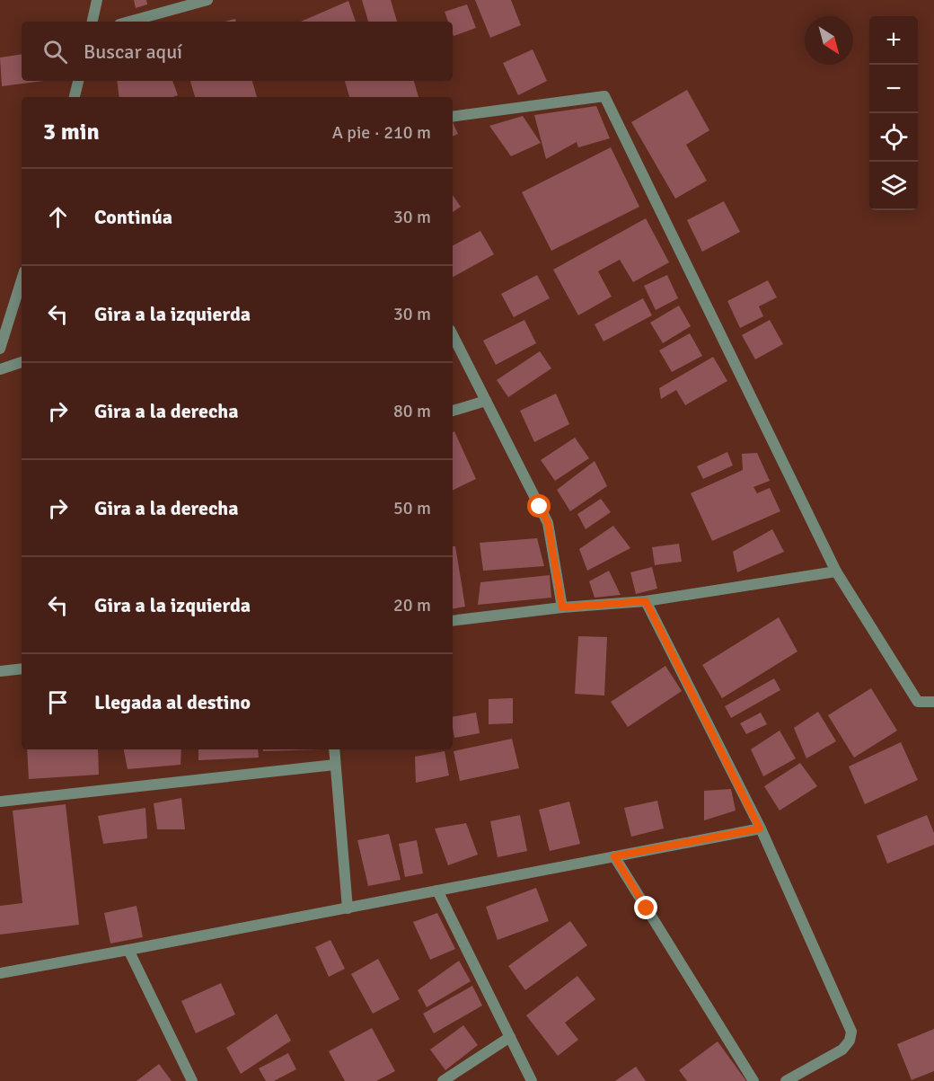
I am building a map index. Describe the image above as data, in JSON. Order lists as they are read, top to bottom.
{
  "north": "bottom right",
  "page": {
    "map_buttons": ["+", "−"],
    "search": "Buscar aquí",
    "heading": ["3 min", "A pie · 210 m"],
    "list": [
      ["Continúa", "30 m"],
      ["Gira a la izquierda", "30 m"],
      ["Gira a la derecha", "80 m"],
      ["Gira a la derecha", "50 m"],
      ["Gira a la izquierda", "20 m"],
      "Llegada al destino"
    ]
  }
}
